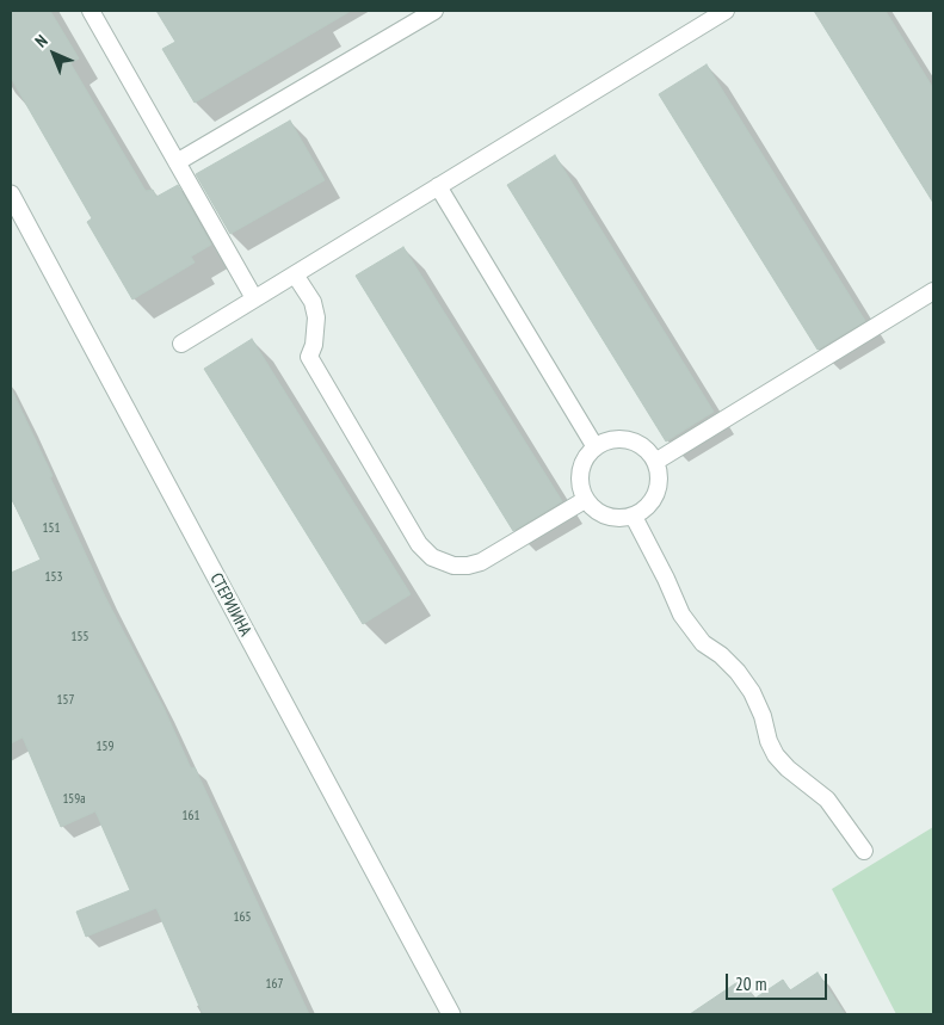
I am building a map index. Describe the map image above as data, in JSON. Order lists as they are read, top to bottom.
{
  "streets": {
    "street": ["СТЕРИЈИНА"]
  },
  "house_numbers": [
    "151",
    "153",
    "155",
    "157",
    "159",
    "159a",
    "161",
    "165",
    "167"
  ],
  "scale_bar": "20 m",
  "north": "top left"
}
